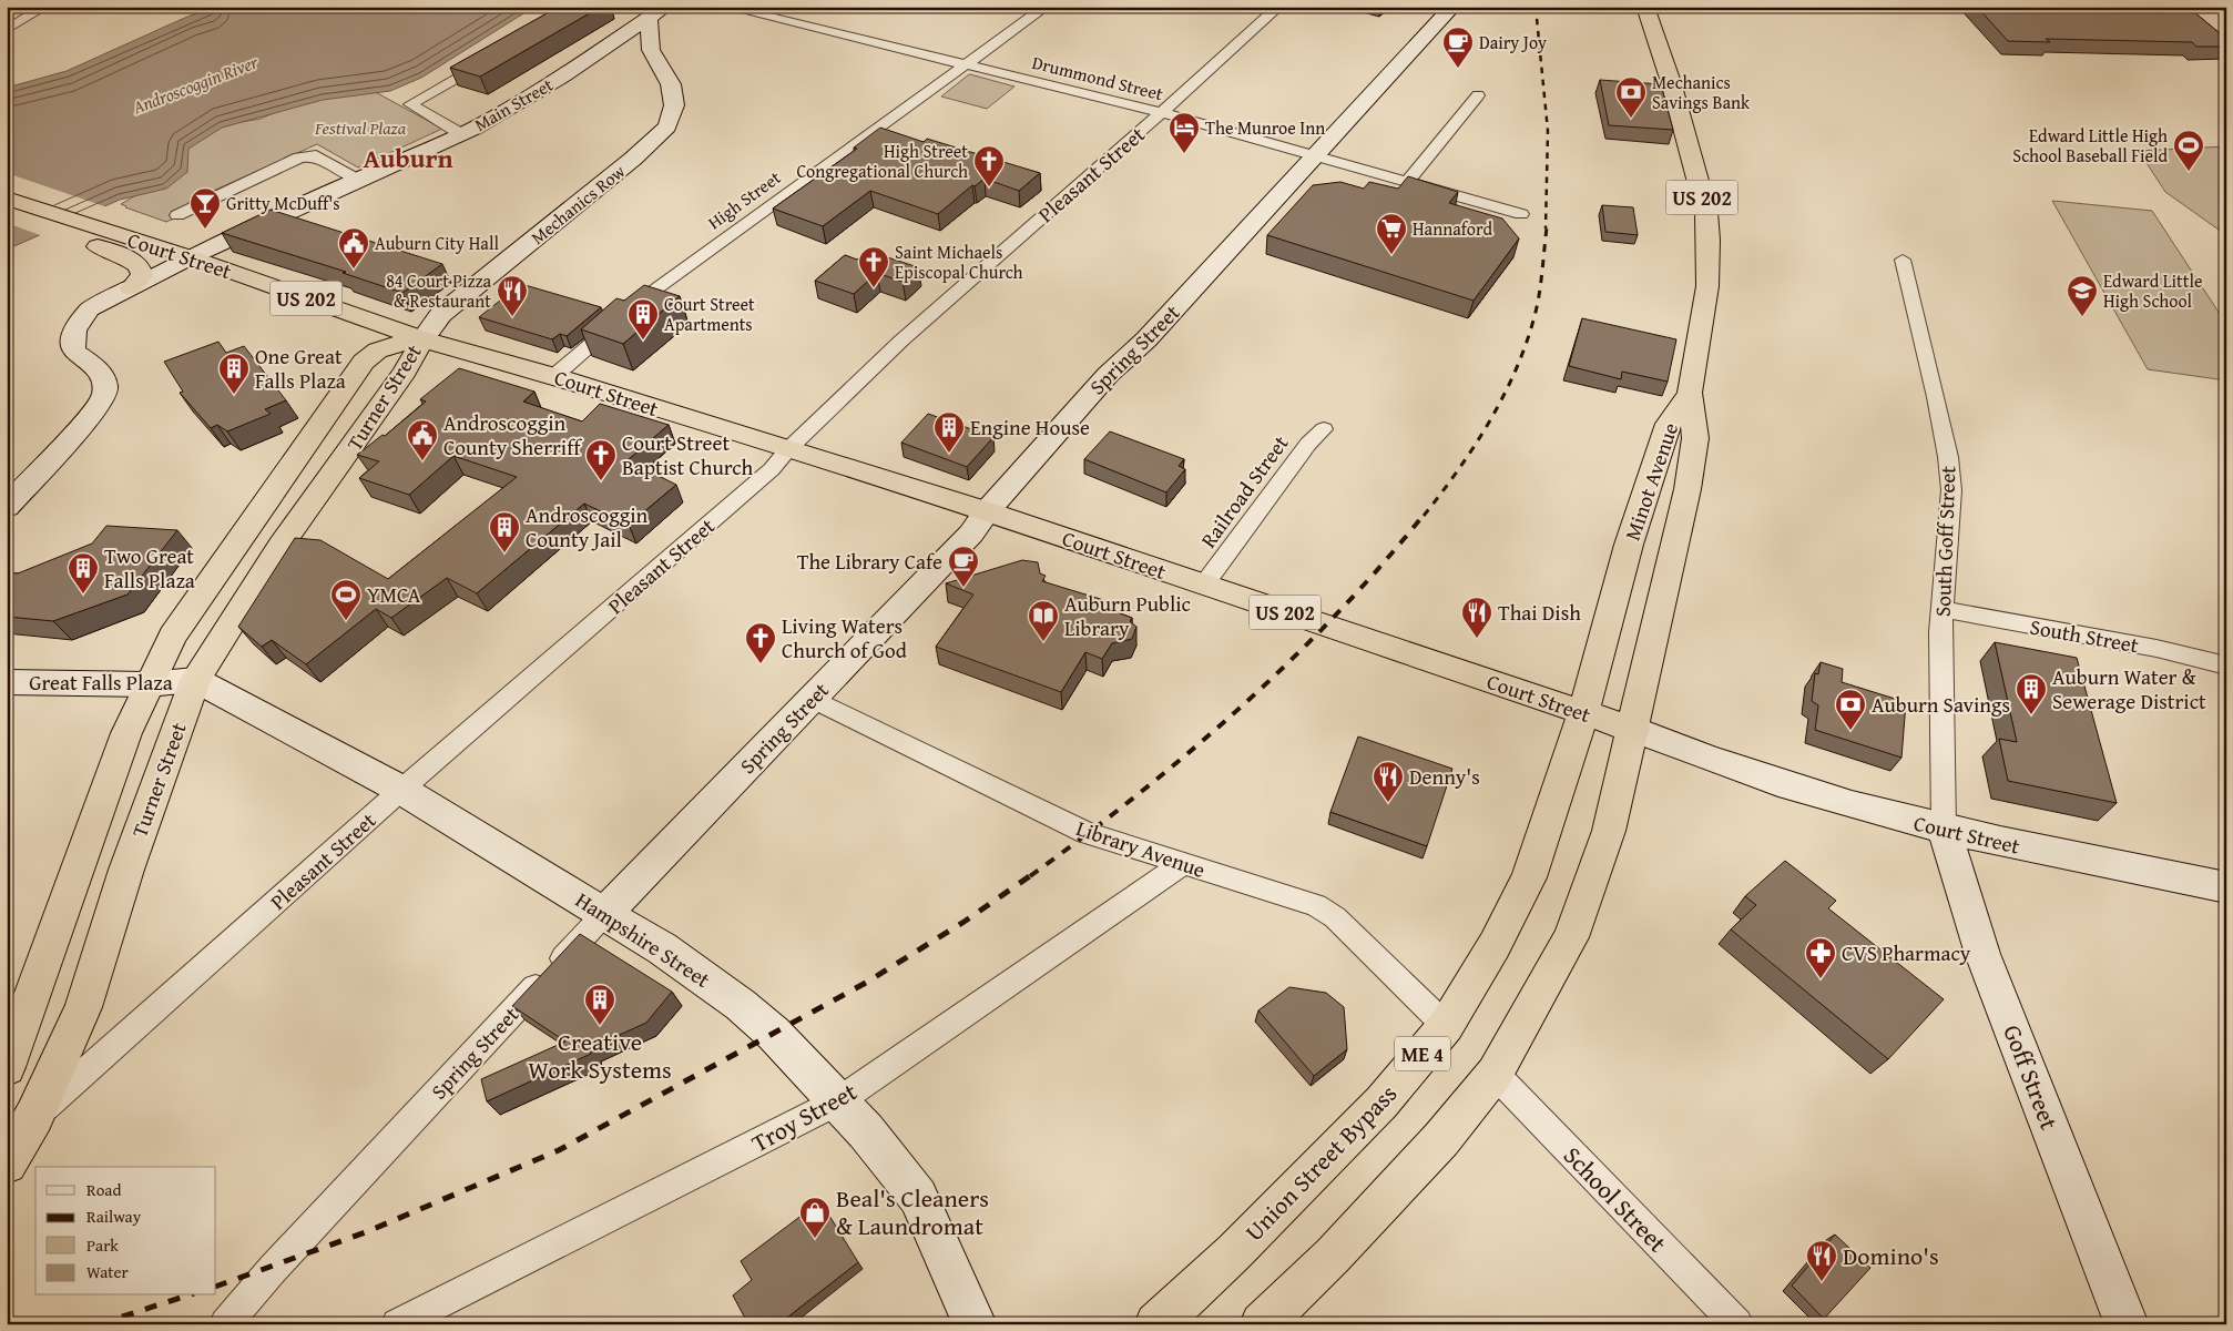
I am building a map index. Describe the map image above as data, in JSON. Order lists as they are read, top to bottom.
{
  "streets": {
    "highway": [
      "US 202",
      "Court Street",
      "Turner Street",
      "Minot Avenue",
      "ME 4",
      "Union Street Bypass"
    ],
    "street": [
      "Drummond Street",
      "Main Street",
      "Pleasant Street",
      "High Street",
      "Mechanics Row",
      "Spring Street",
      "Railroad Street",
      "South Goff Street",
      "South Street",
      "Great Falls Plaza",
      "Library Avenue",
      "Hampshire Street",
      "Goff Street",
      "Troy Street",
      "School Street"
    ]
  },
  "crossings": [
    ["Drummond Street", "Pleasant Street"],
    ["Drummond Street", "High Street"],
    ["Drummond Street", "Spring Street"],
    ["Main Street", "Mechanics Row"],
    ["Main Street", "Court Street"],
    ["Pleasant Street", "Court Street"],
    ["Pleasant Street", "Turner Street"],
    ["Pleasant Street", "Hampshire Street"],
    ["US 202", "Minot Avenue"],
    ["High Street", "Court Street"],
    ["Mechanics Row", "Court Street"],
    ["Mechanics Row", "Turner Street"],
    ["Court Street", "Spring Street"],
    ["Court Street", "Turner Street"],
    ["Court Street", "Minot Avenue"],
    ["Court Street", "Railroad Street"],
    ["Court Street", "South Goff Street"],
    ["Court Street", "Goff Street"],
    ["Court Street", "Union Street Bypass"],
    ["Spring Street", "Library Avenue"],
    ["Spring Street", "Hampshire Street"],
    ["Turner Street", "Great Falls Plaza"],
    ["Turner Street", "Hampshire Street"],
    ["Minot Avenue", "Union Street Bypass"],
    ["South Goff Street", "South Street"],
    ["South Goff Street", "Goff Street"],
    ["Great Falls Plaza", "Hampshire Street"],
    ["Library Avenue", "Troy Street"],
    ["Library Avenue", "Union Street Bypass"],
    ["Hampshire Street", "Troy Street"]
  ],
  "districts": ["Auburn"],
  "water": ["Androscoggin River"],
  "parks": ["Festival Plaza"],
  "places": {
    "cafe": ["Dairy Joy", "The Library Cafe"],
    "bank": ["Mechanics Savings Bank", "Auburn Savings"],
    "hotel": ["The Munroe Inn"],
    "sports": ["Edward Little High School Baseball Field", "YMCA"],
    "church": [
      "High Street Congregational Church",
      "Saint Michaels Episcopal Church",
      "Court Street Baptist Church",
      "Living Waters Church of God"
    ],
    "bar": ["Gritty McDuff's"],
    "supermarket": ["Hannaford"],
    "public building": ["Auburn City Hall", "Androscoggin County Sherriff"],
    "restaurant": [
      "84 Court Pizza & Restaurant",
      "Thai Dish",
      "Denny's",
      "Domino's"
    ],
    "school or university": ["Edward Little High School"],
    "building": [
      "Court Street Apartments",
      "One Great Falls Plaza",
      "Engine House",
      "Androscoggin County Jail",
      "Two Great Falls Plaza",
      "Auburn Water & Sewerage District",
      "Creative Work Systems"
    ],
    "library": ["Auburn Public Library"],
    "pharmacy": ["CVS Pharmacy"],
    "shop": ["Beal's Cleaners & Laundromat"]
  },
  "legend": [
    "Road",
    "Railway",
    "Park",
    "Water"
  ]
}
